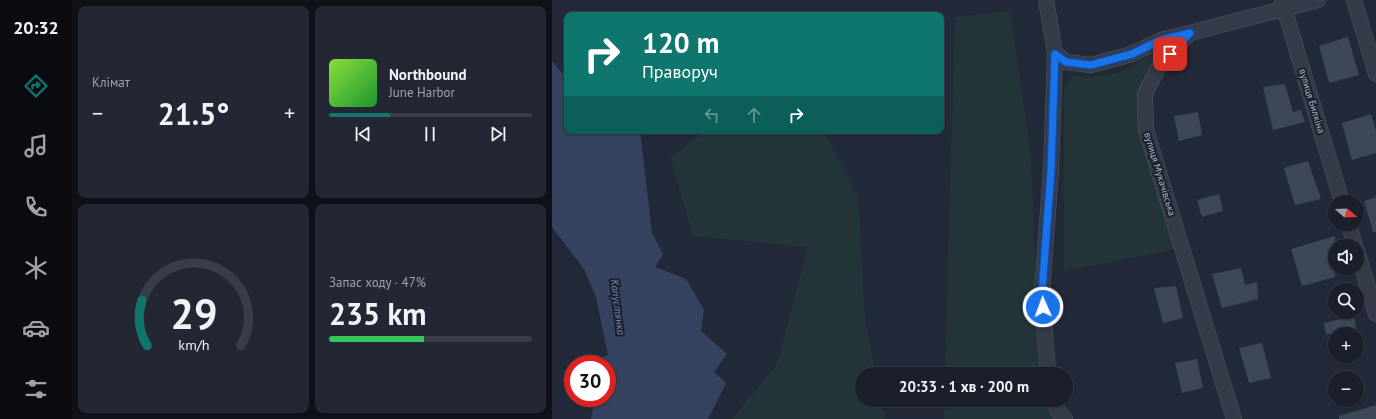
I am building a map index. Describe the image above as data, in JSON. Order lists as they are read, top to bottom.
{
  "streets": {
    "street": ["вулиця Билкіна", "вулиця Мукачівська"]
  },
  "water": ["Капустянка"],
  "north": "right",
  "page": {
    "tabs": "20:32",
    "tile": [
      "Клімат",
      ["Запас ходу · 47%", "235 km"]
    ],
    "turn": ["120 m", "Праворуч"],
    "song": ["Northbound", "June Harbor"],
    "heat": ["−", "21.5°", "+"],
    "map_buttons": ["+", "−"],
    "limit": "30",
    "trip": "20:33 · 1 хв · 200 m",
    "gauge": ["29", "km/h"]
  }
}
